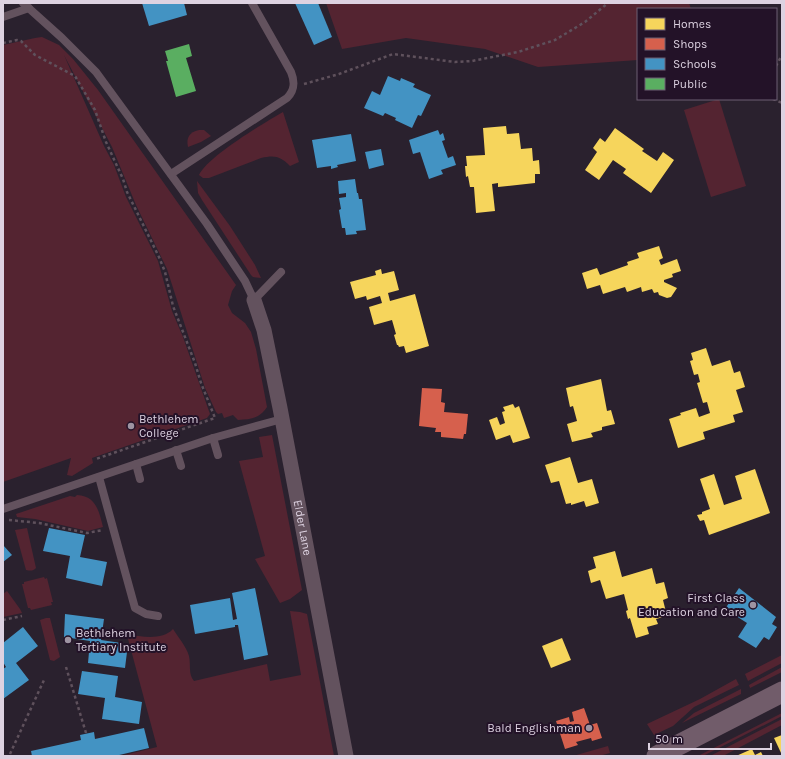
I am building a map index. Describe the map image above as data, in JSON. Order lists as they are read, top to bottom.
{
  "streets": {
    "street": ["Elder Lane"]
  },
  "places": [
    "Bethlehem College",
    "First Class Education and Care",
    "Bethlehem Tertiary Institute",
    "Bald Englishman"
  ],
  "legend": [
    "Homes",
    "Shops",
    "Schools",
    "Public"
  ],
  "scale_bar": "50 m"
}
